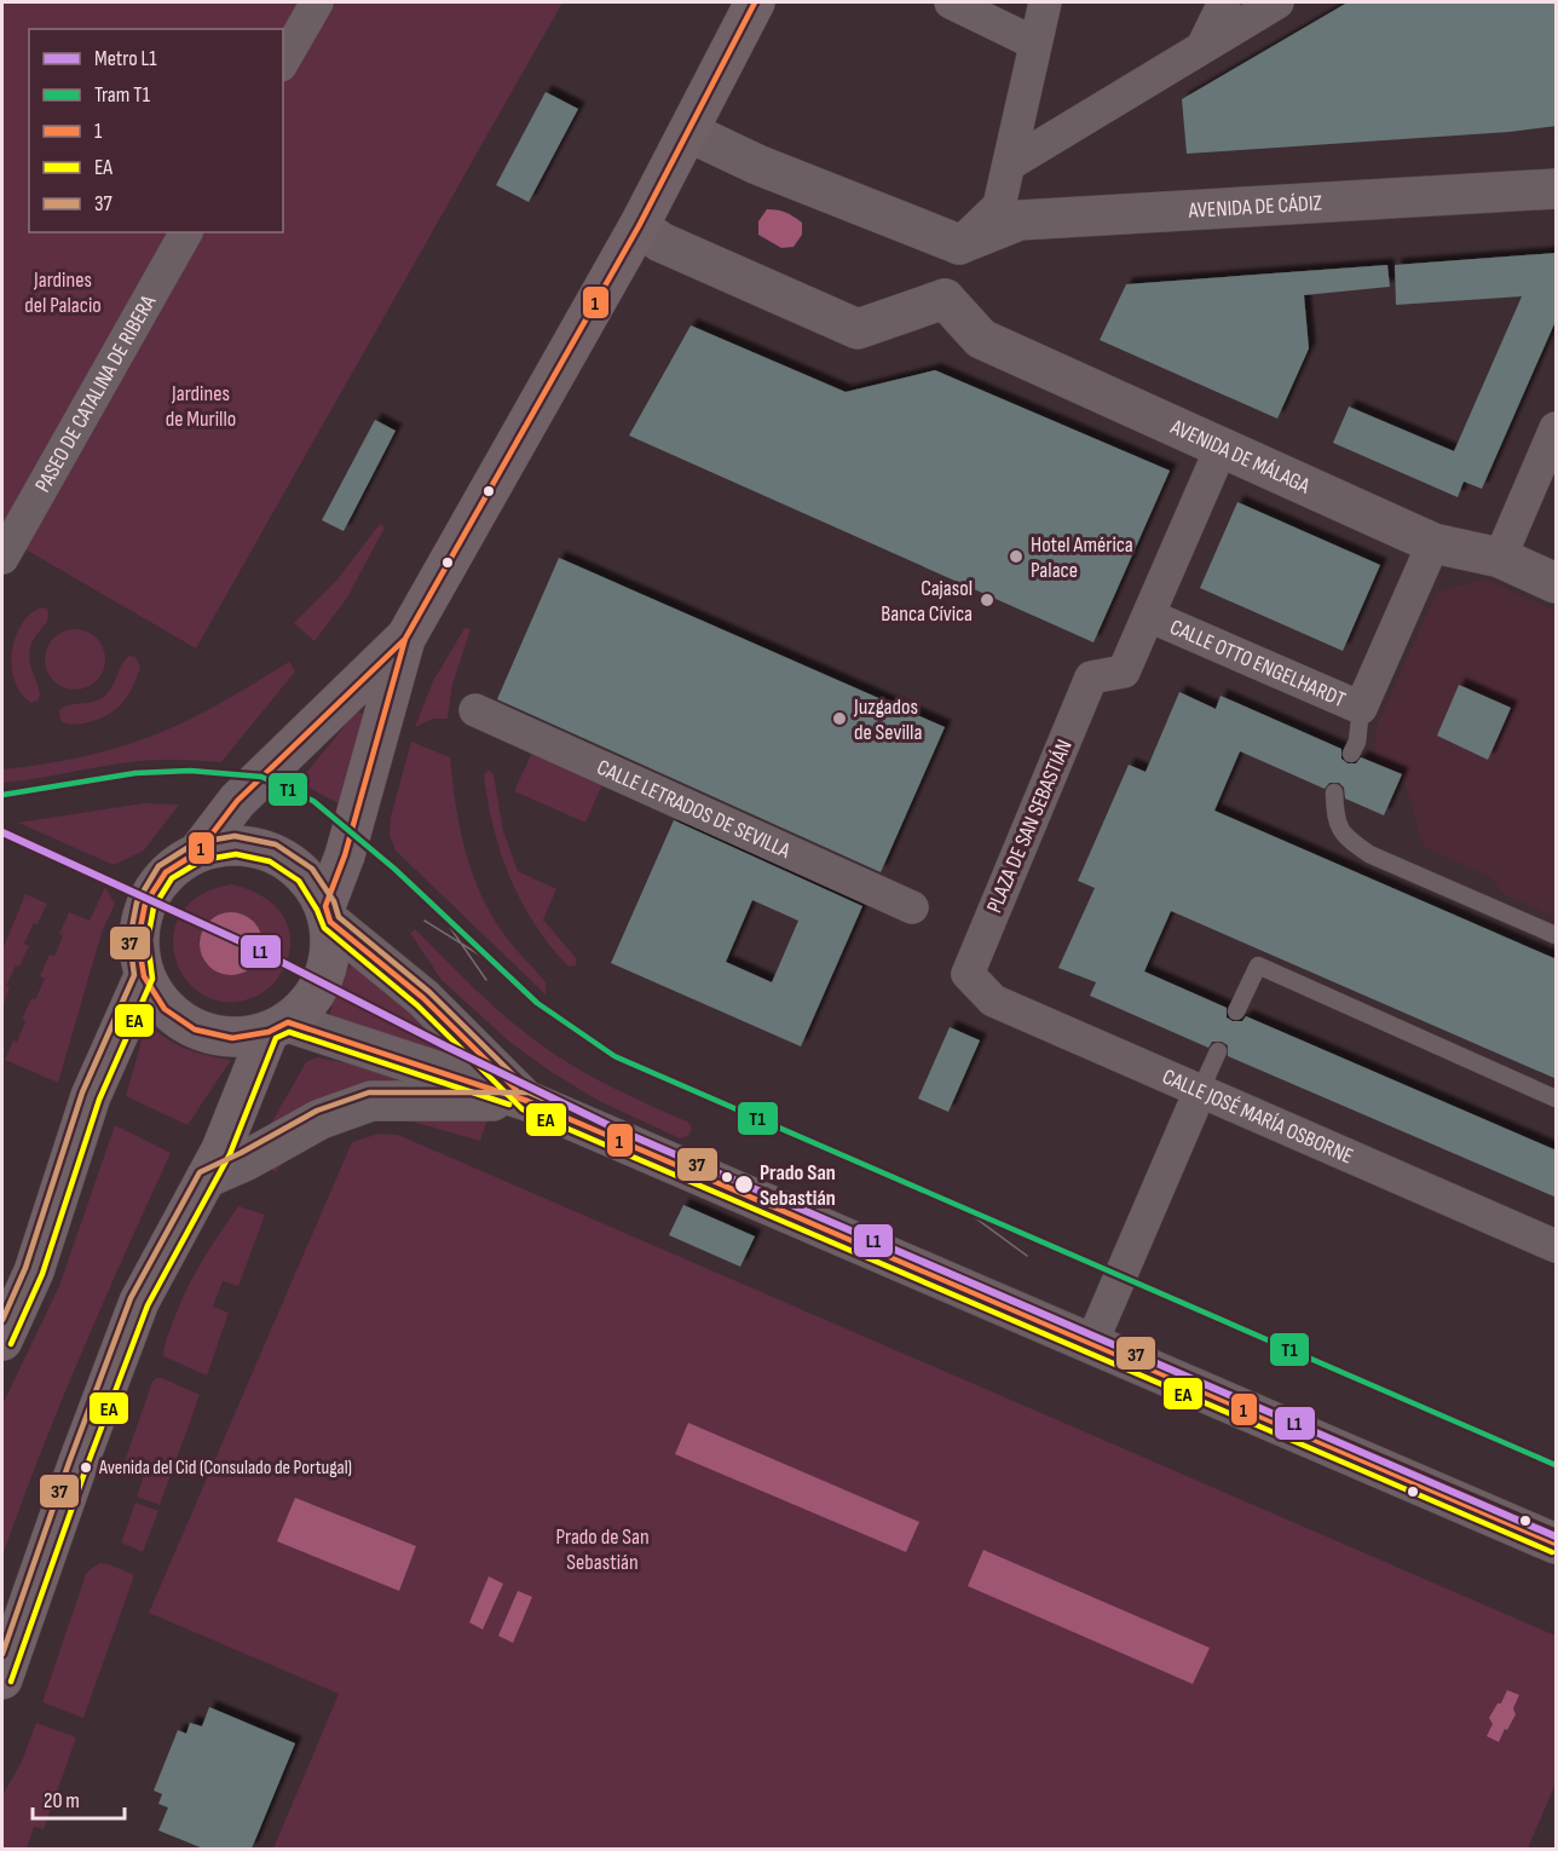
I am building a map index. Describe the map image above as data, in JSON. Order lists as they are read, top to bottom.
{
  "streets": {
    "street": [
      "AVENIDA DE CÁDIZ",
      "PASEO DE CATALINA DE RIBERA",
      "AVENIDA DE MÁLAGA",
      "CALLE OTTO ENGELHARDT",
      "CALLE LETRADOS DE SEVILLA",
      "PLAZA DE SAN SEBASTIÁN",
      "CALLE JOSÉ MARÍA OSBORNE"
    ]
  },
  "crossings": [
    ["AVENIDA DE MÁLAGA", "CALLE OTTO ENGELHARDT"],
    ["CALLE OTTO ENGELHARDT", "PLAZA DE SAN SEBASTIÁN"],
    ["PLAZA DE SAN SEBASTIÁN", "CALLE JOSÉ MARÍA OSBORNE"]
  ],
  "parks": ["Jardines del Palacio", "Jardines de Murillo", "Prado de San Sebastián"],
  "places": [
    "Hotel América Palace",
    "Cajasol Banca Cívica",
    "Juzgados de Sevilla",
    "Prado San Sebastián",
    "Avenida del Cid (Consulado de Portugal)"
  ],
  "lines": [
    "transit line 1",
    "tram line T1",
    "metro line L1",
    "transit line 37",
    "transit line EA"
  ],
  "legend": [
    "Metro L1",
    "Tram T1",
    "1",
    "EA",
    "37"
  ],
  "scale_bar": "20 m"
}
